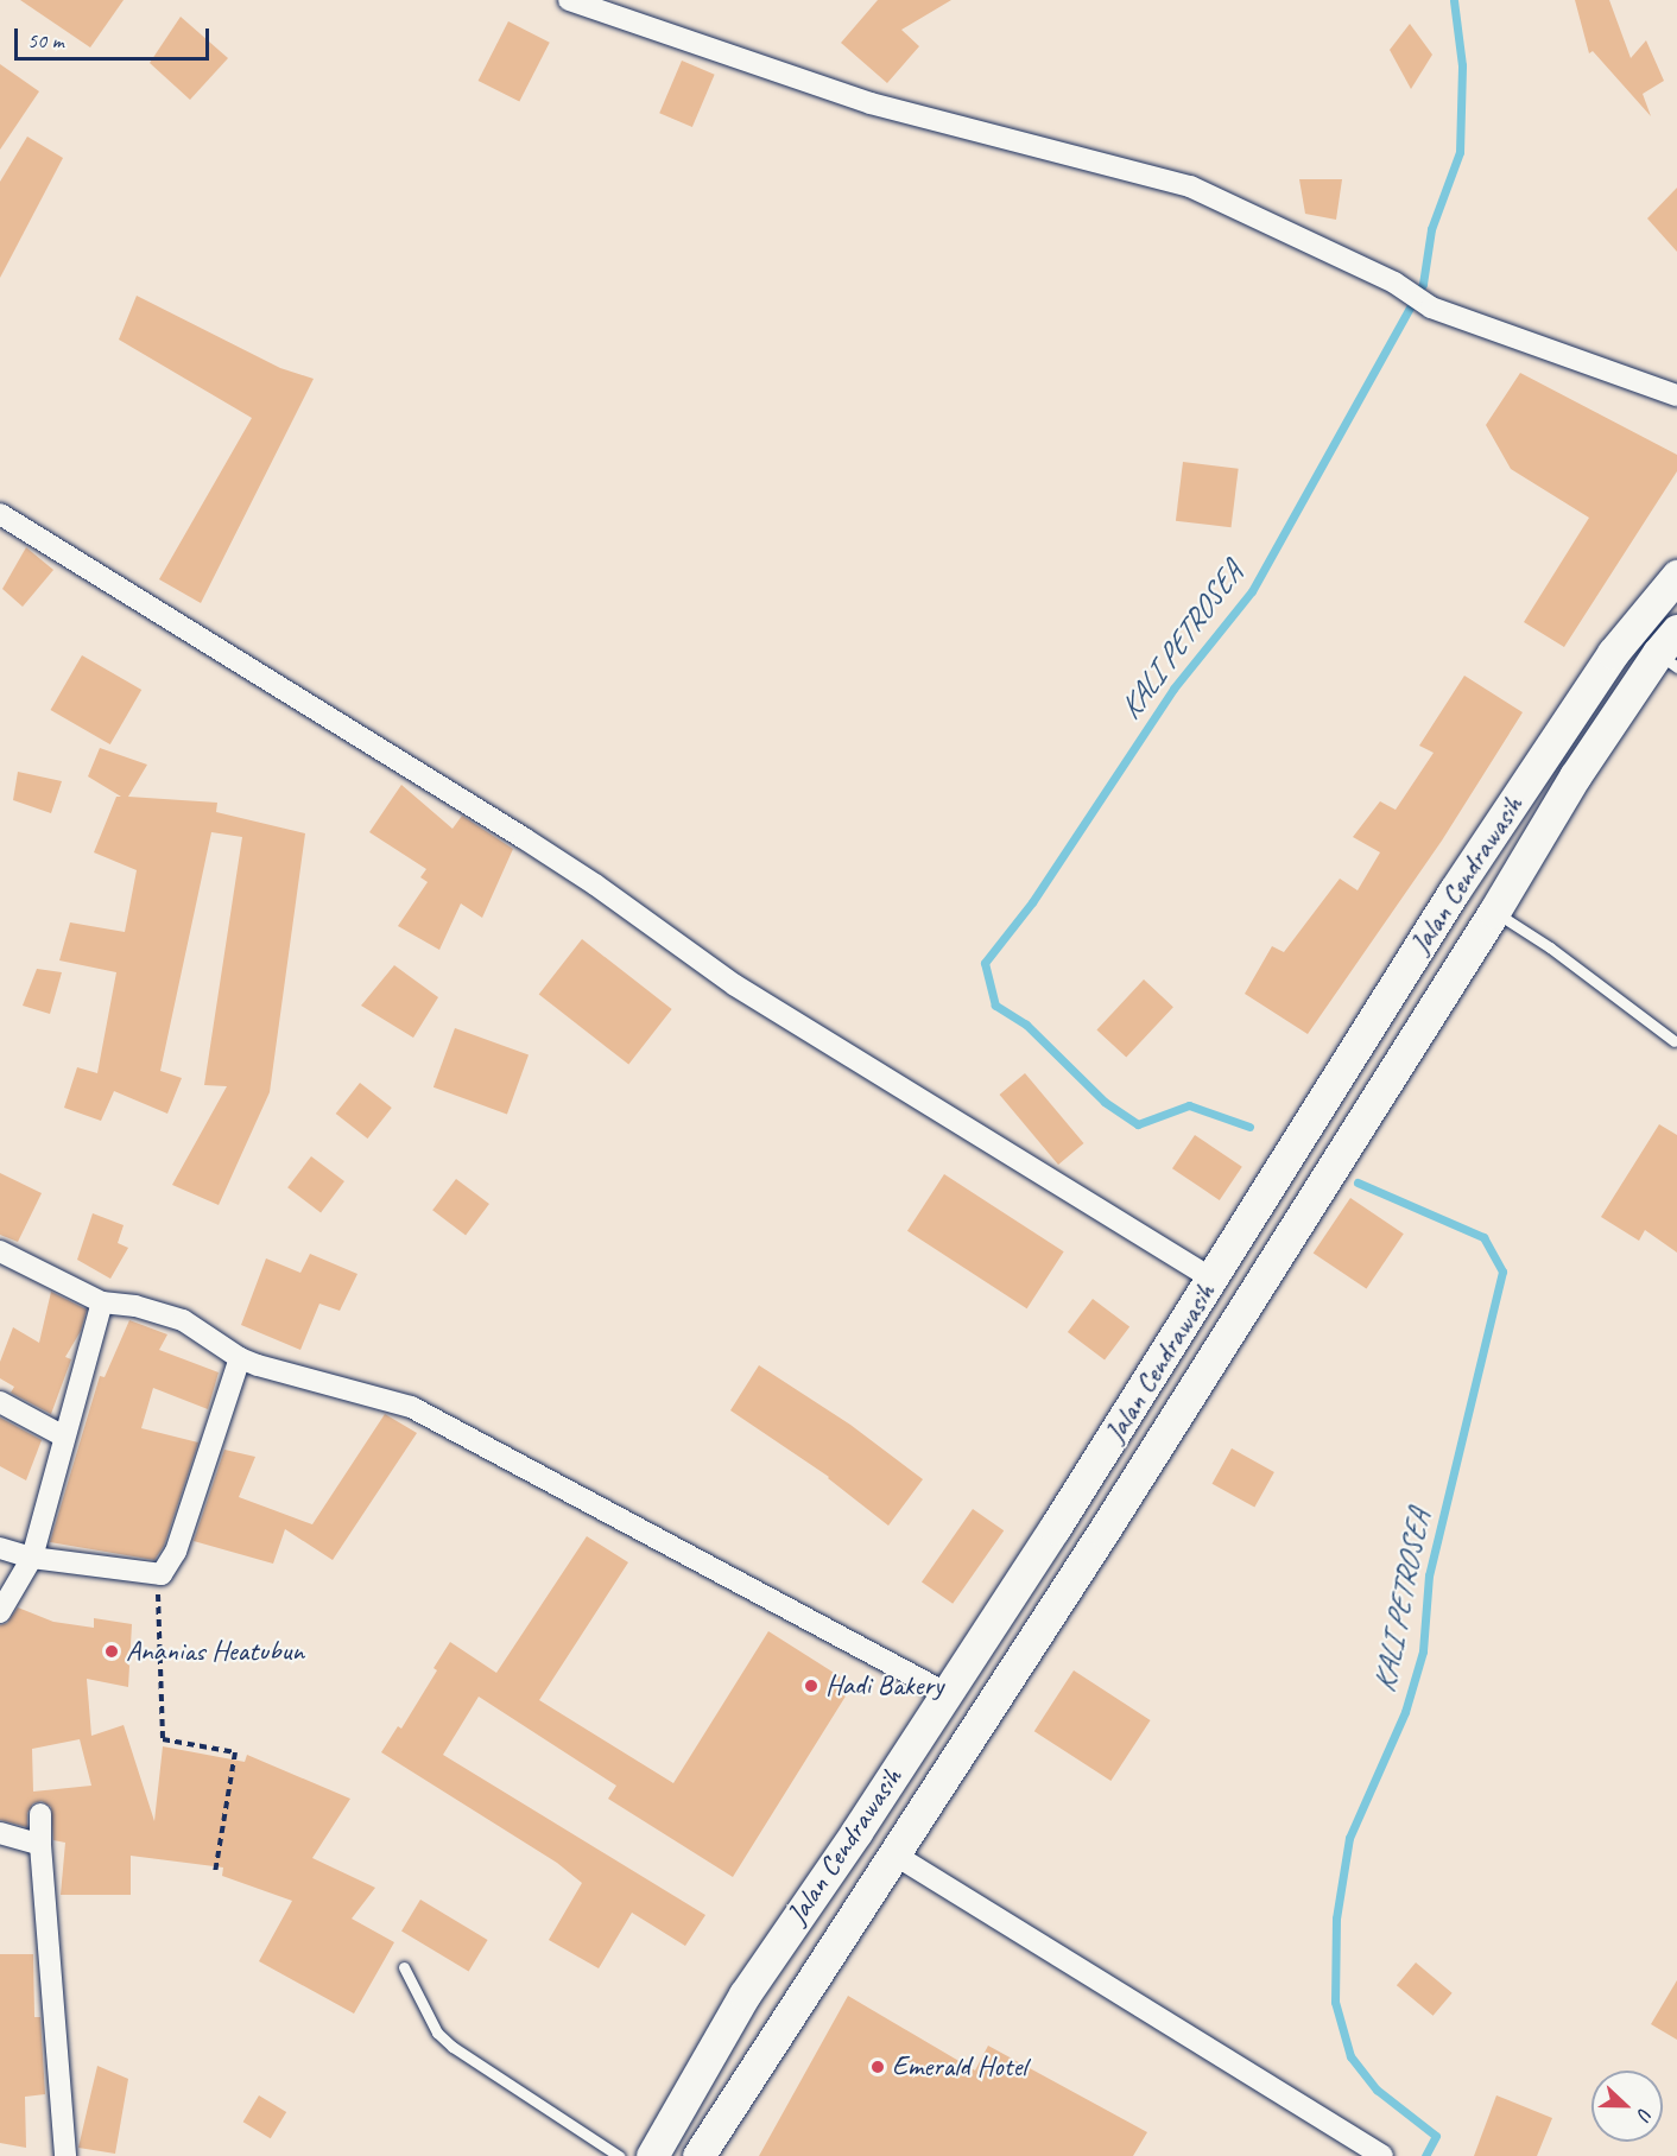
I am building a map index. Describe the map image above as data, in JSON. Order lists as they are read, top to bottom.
{
  "streets": {
    "main road": ["Jalan Cendrawasih"]
  },
  "water": ["KALI PETROSEA"],
  "places": ["Ananias Heatubun", "Hadi Bakery", "Emerald Hotel"],
  "scale_bar": "50 m",
  "north": "right"
}
